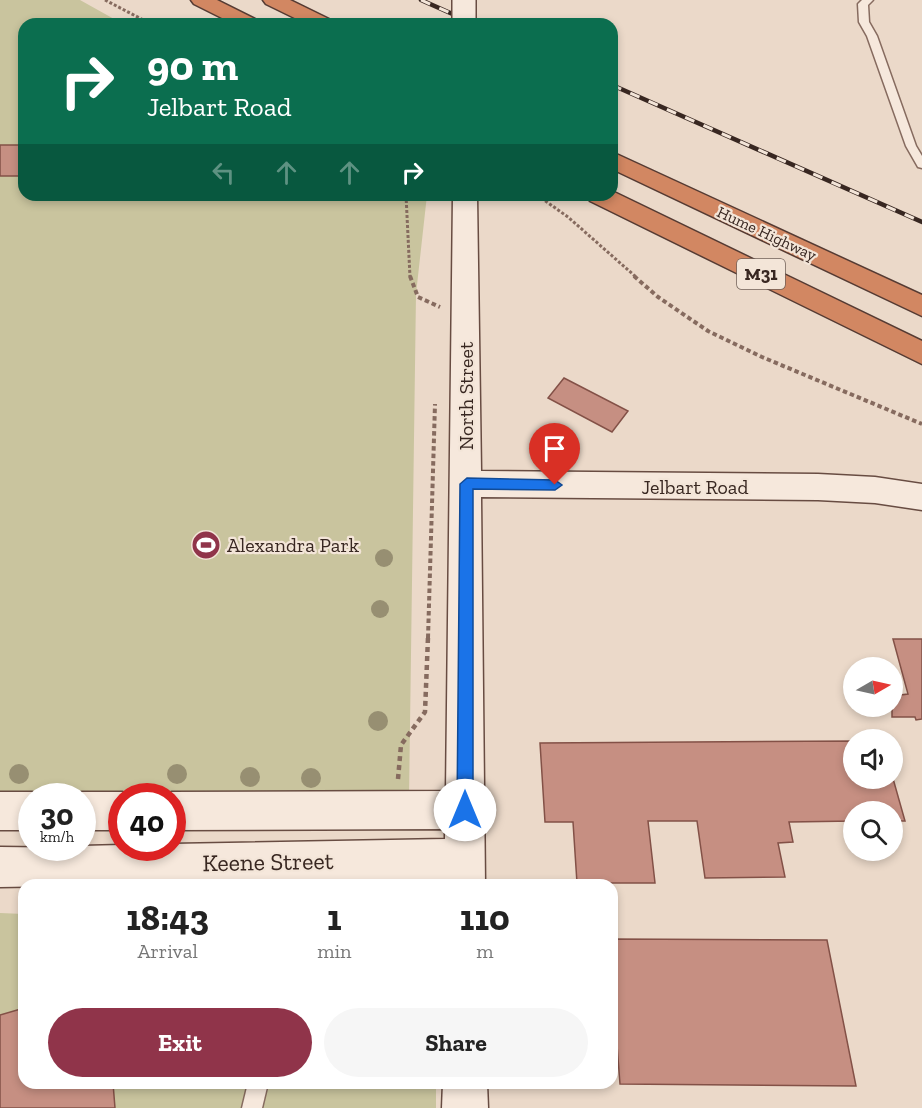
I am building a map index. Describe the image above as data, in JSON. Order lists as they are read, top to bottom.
{
  "streets": {
    "highway": ["Hume Highway", "M31"],
    "street": ["North Street", "Jelbart Road", "Keene Street"]
  },
  "crossings": [
    ["North Street", "Jelbart Road"],
    ["North Street", "Keene Street"]
  ],
  "places": {
    "sports": ["Alexandra Park"]
  },
  "north": "right",
  "page": {
    "turn": ["90 m", "Jelbart Road"],
    "speed": "30 km/h",
    "limit": "40",
    "eta": [
      "18:43",
      "Arrival",
      "1",
      "min",
      "110",
      "m"
    ],
    "buttons": ["Exit", "Share"]
  }
}
